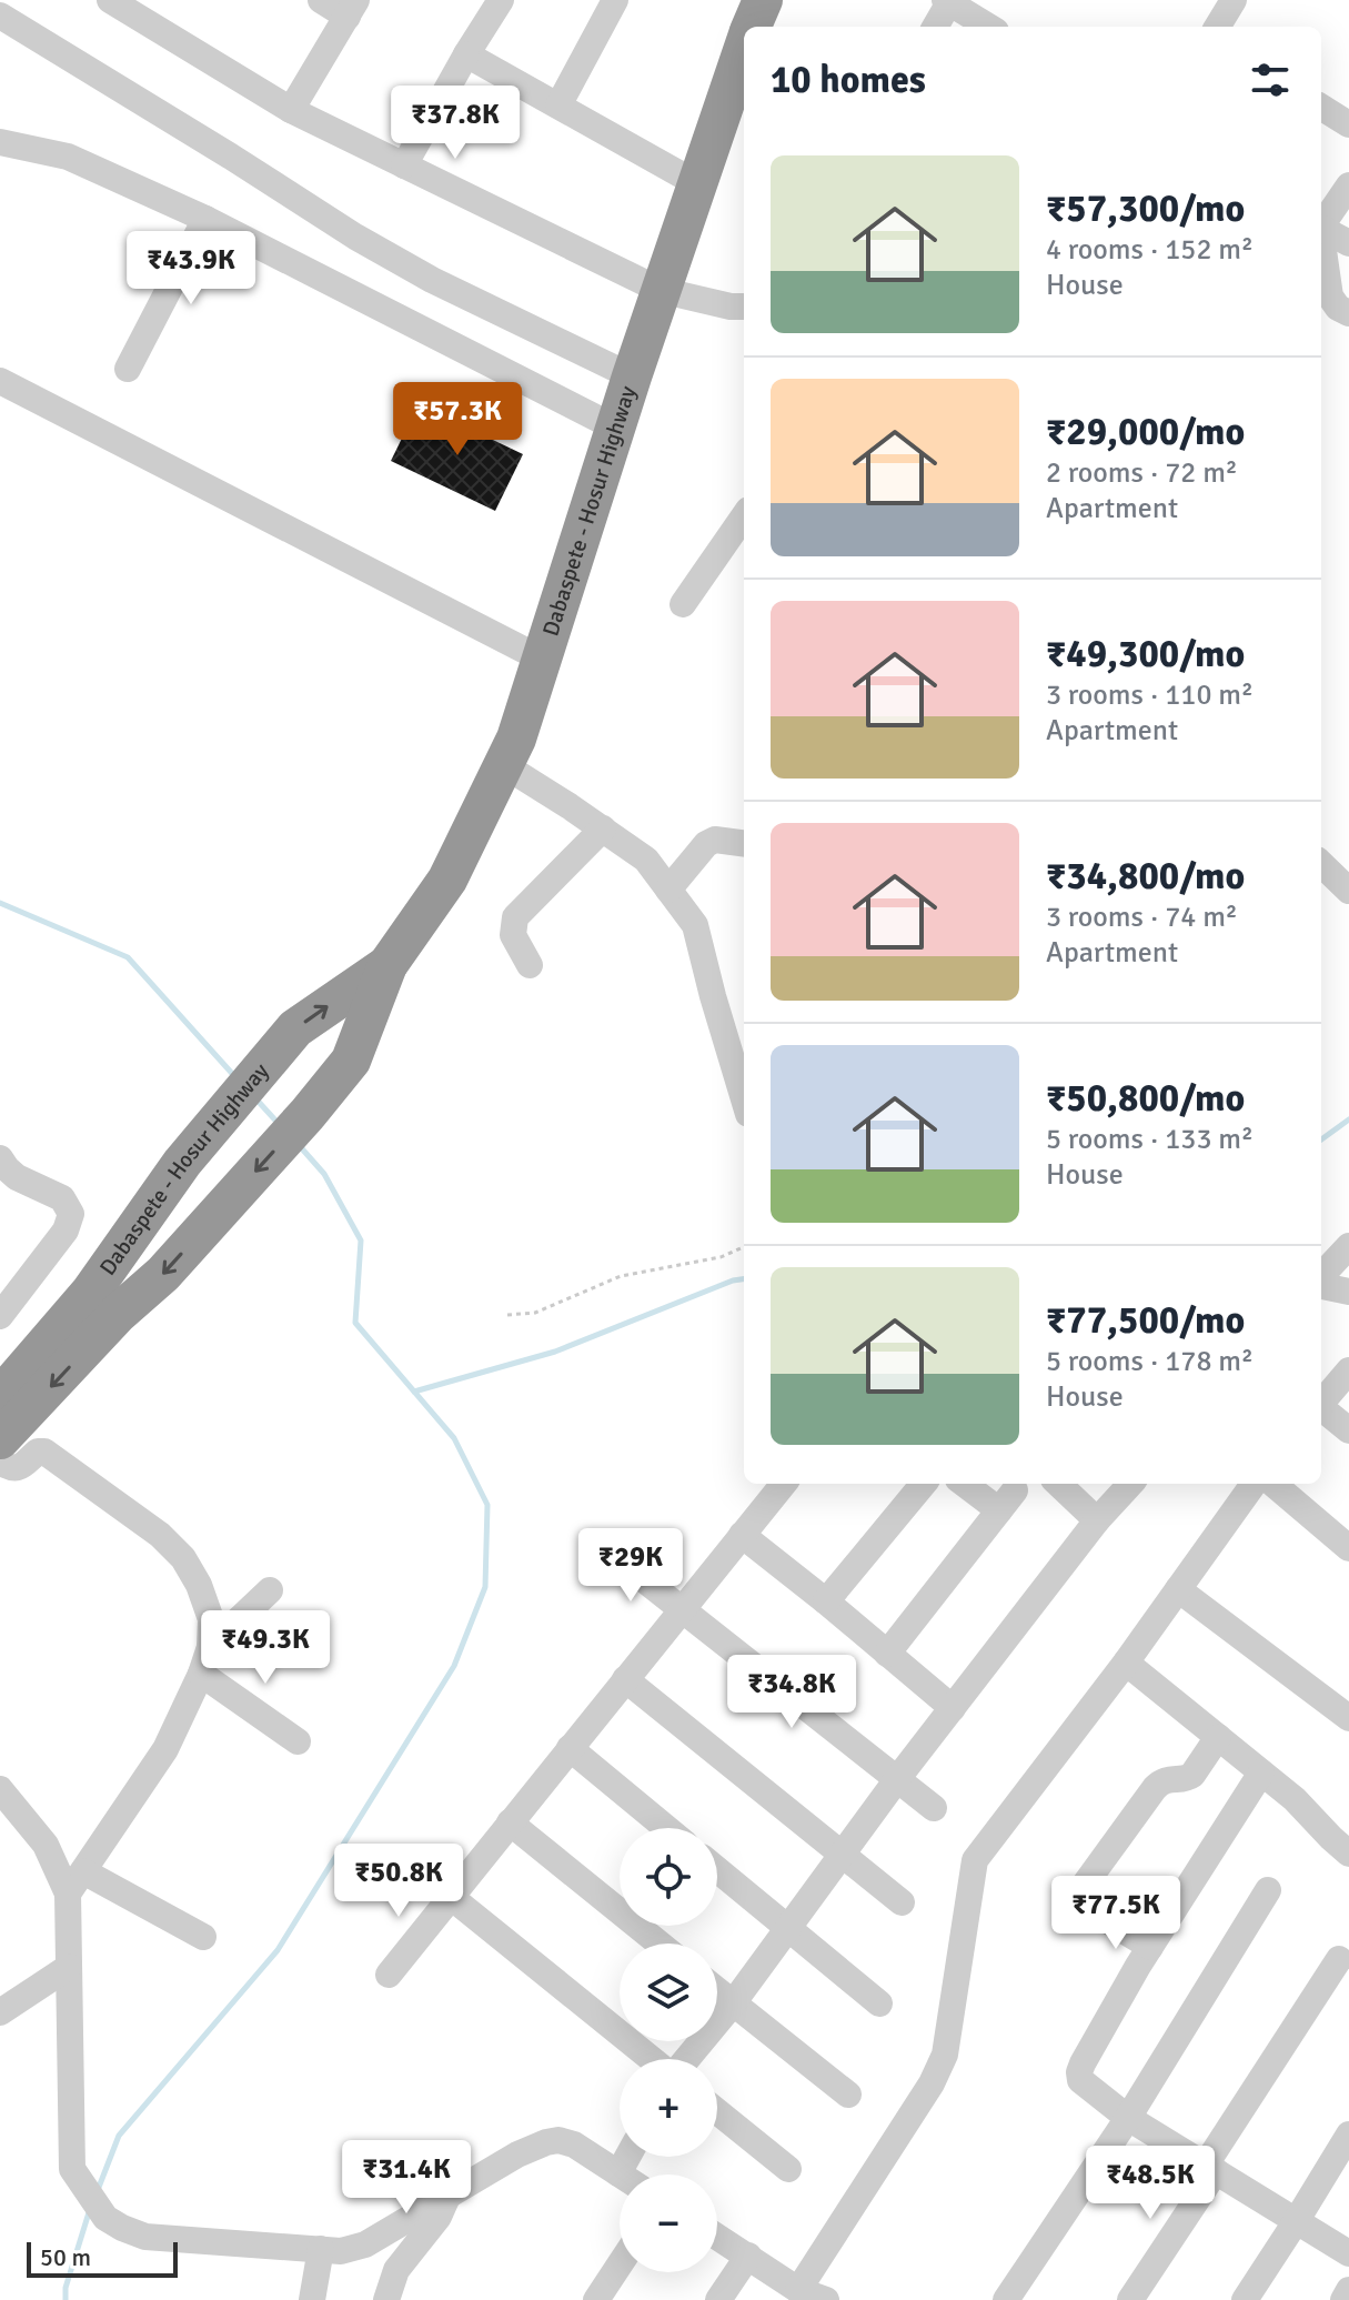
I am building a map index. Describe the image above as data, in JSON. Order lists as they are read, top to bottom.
{
  "streets": {
    "highway": ["Dabaspete - Hosur Highway"]
  },
  "scale_bar": "50 m",
  "page": {
    "heading": "10 homes",
    "price": [
      "₹37.8K",
      "₹43.9K",
      "₹57.3K",
      "₹29K",
      "₹49.3K",
      "₹34.8K",
      "₹50.8K",
      "₹77.5K",
      "₹31.4K",
      "₹48.5K"
    ],
    "list": [
      {
        "name": "₹57,300/mo",
        "note": "4 rooms · 152 m² · House"
      },
      {
        "name": "₹29,000/mo",
        "note": "2 rooms · 72 m² · Apartment"
      },
      {
        "name": "₹49,300/mo",
        "note": "3 rooms · 110 m² · Apartment"
      },
      {
        "name": "₹34,800/mo",
        "note": "3 rooms · 74 m² · Apartment"
      },
      {
        "name": "₹50,800/mo",
        "note": "5 rooms · 133 m² · House"
      },
      {
        "name": "₹77,500/mo",
        "note": "5 rooms · 178 m² · House"
      }
    ],
    "map_buttons": ["+", "−"],
    "scale": "50 m"
  }
}
